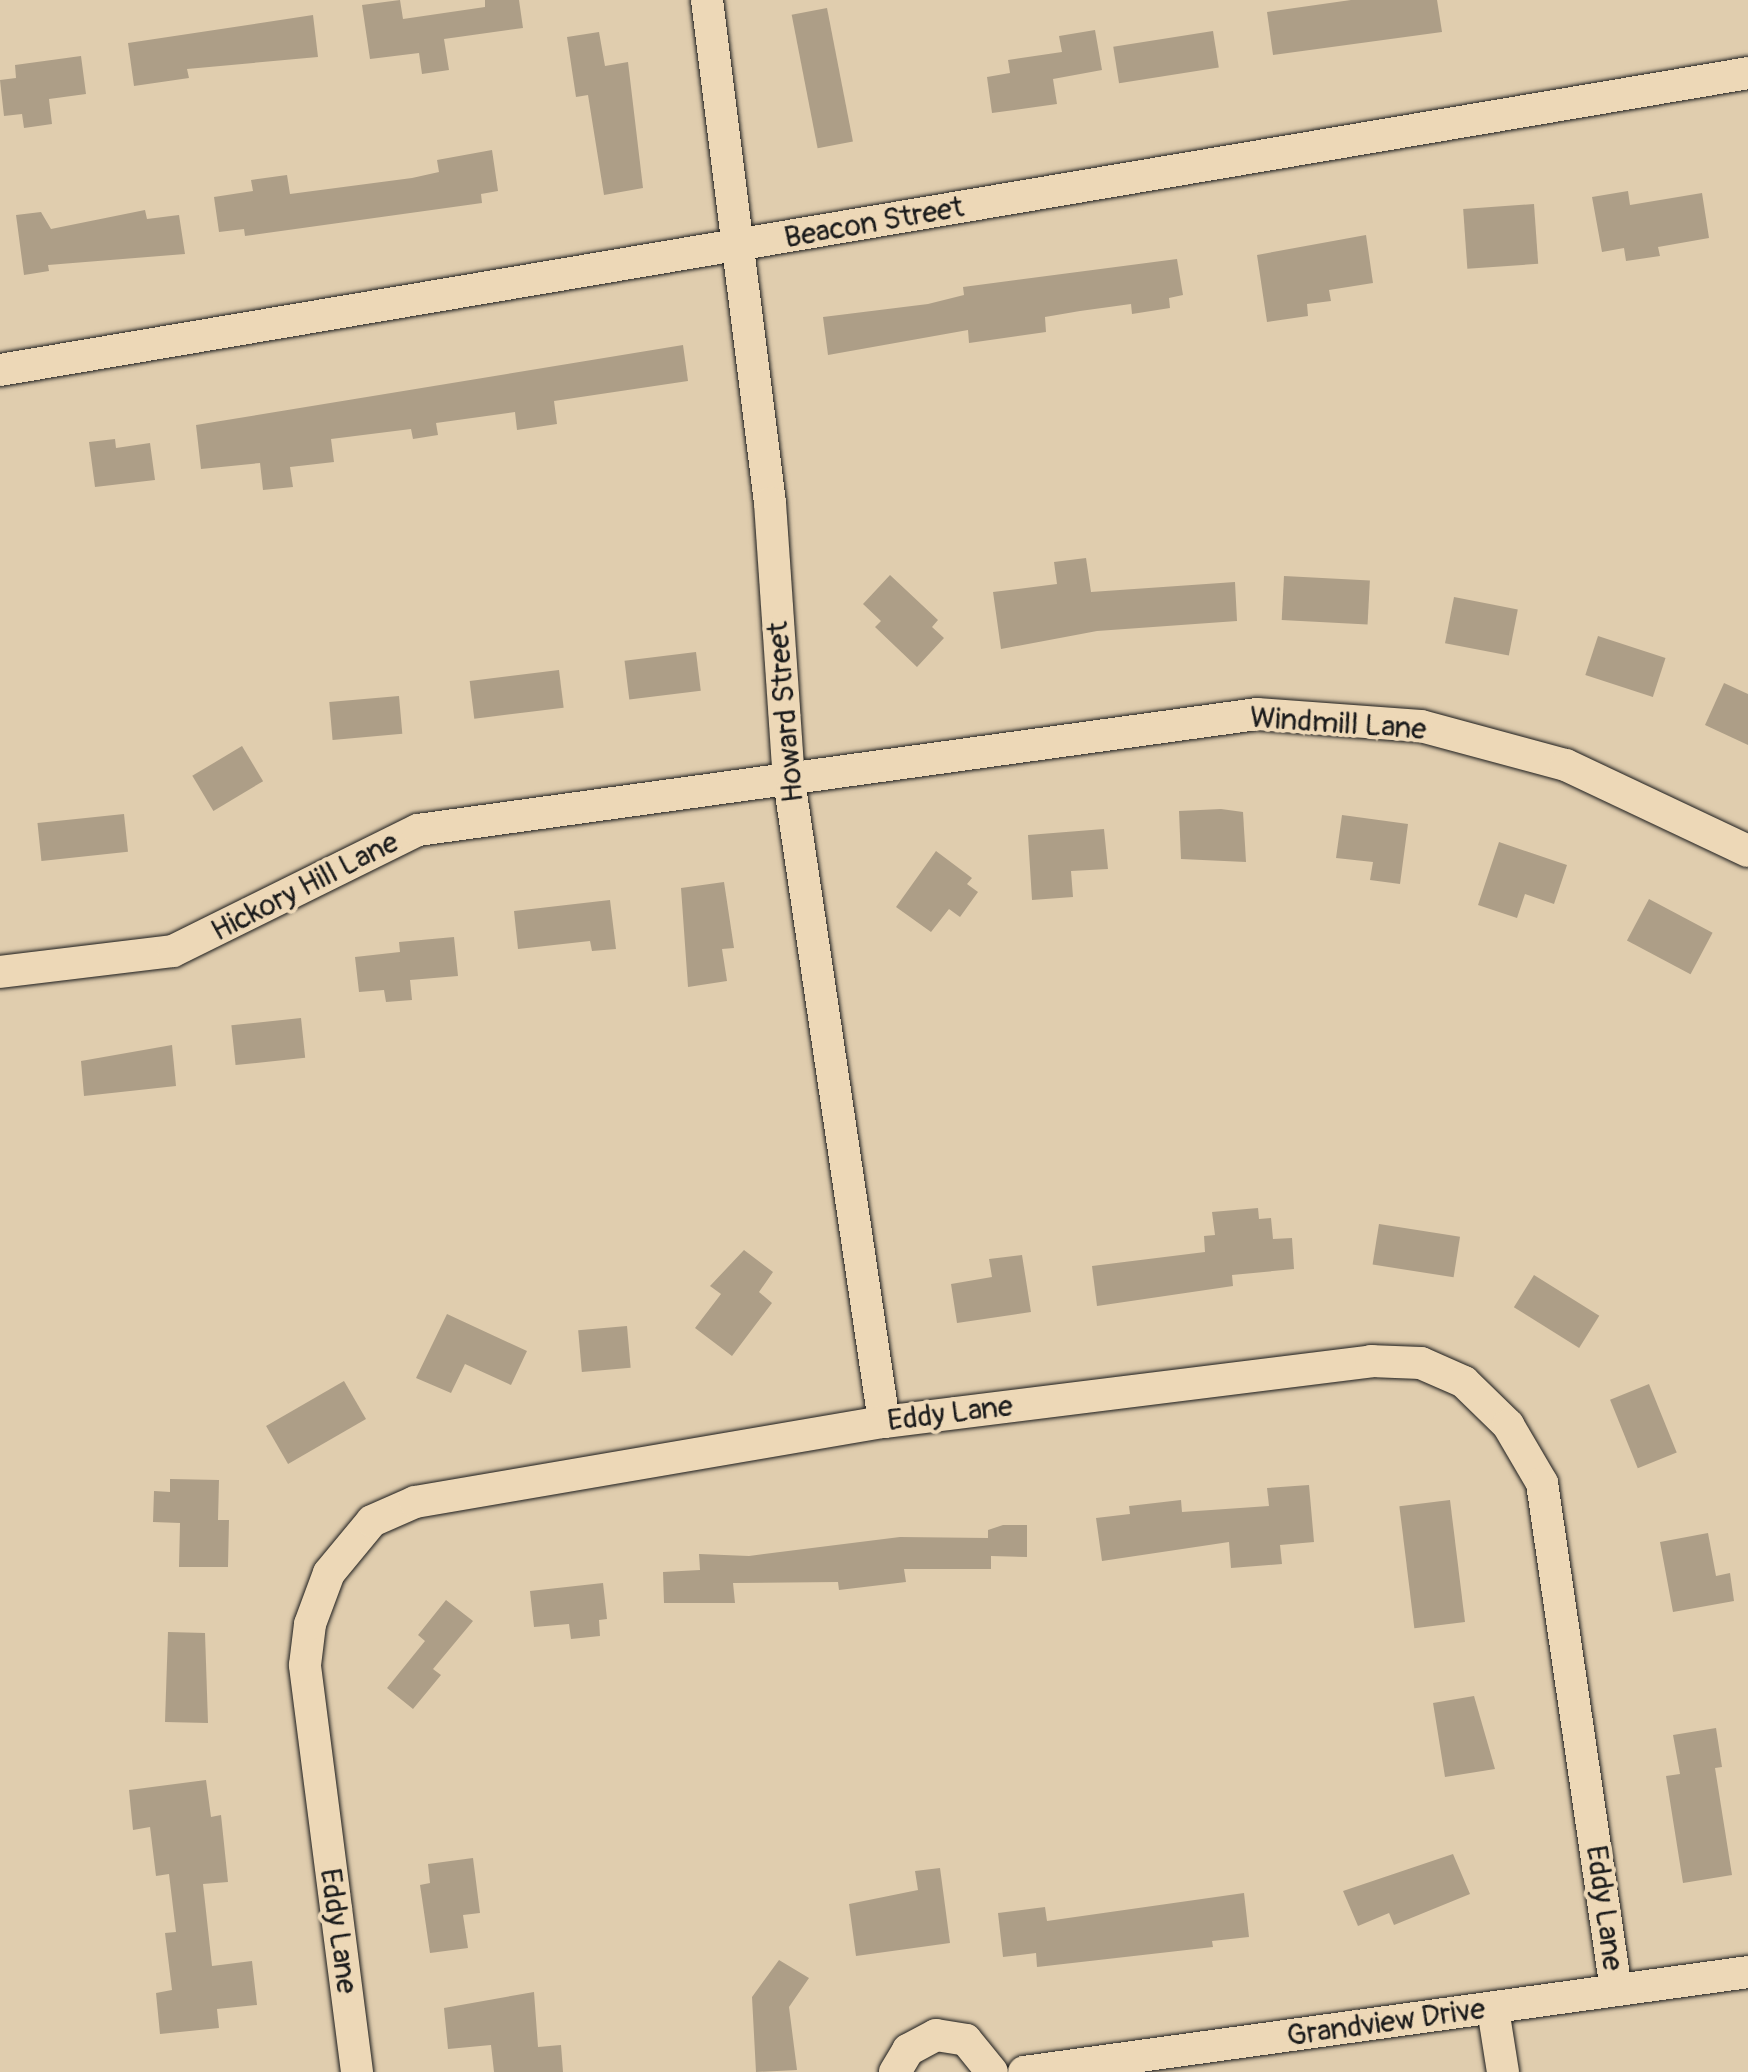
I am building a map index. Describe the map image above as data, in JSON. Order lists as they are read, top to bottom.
{
  "streets": {
    "street": [
      "Beacon Street",
      "Howard Street",
      "Windmill Lane",
      "Hickory Hill Lane",
      "Eddy Lane",
      "Grandview Drive"
    ]
  },
  "crossings": [
    ["Beacon Street", "Howard Street"],
    ["Howard Street", "Windmill Lane"],
    ["Howard Street", "Hickory Hill Lane"],
    ["Howard Street", "Eddy Lane"],
    ["Windmill Lane", "Hickory Hill Lane"],
    ["Eddy Lane", "Grandview Drive"]
  ]
}
